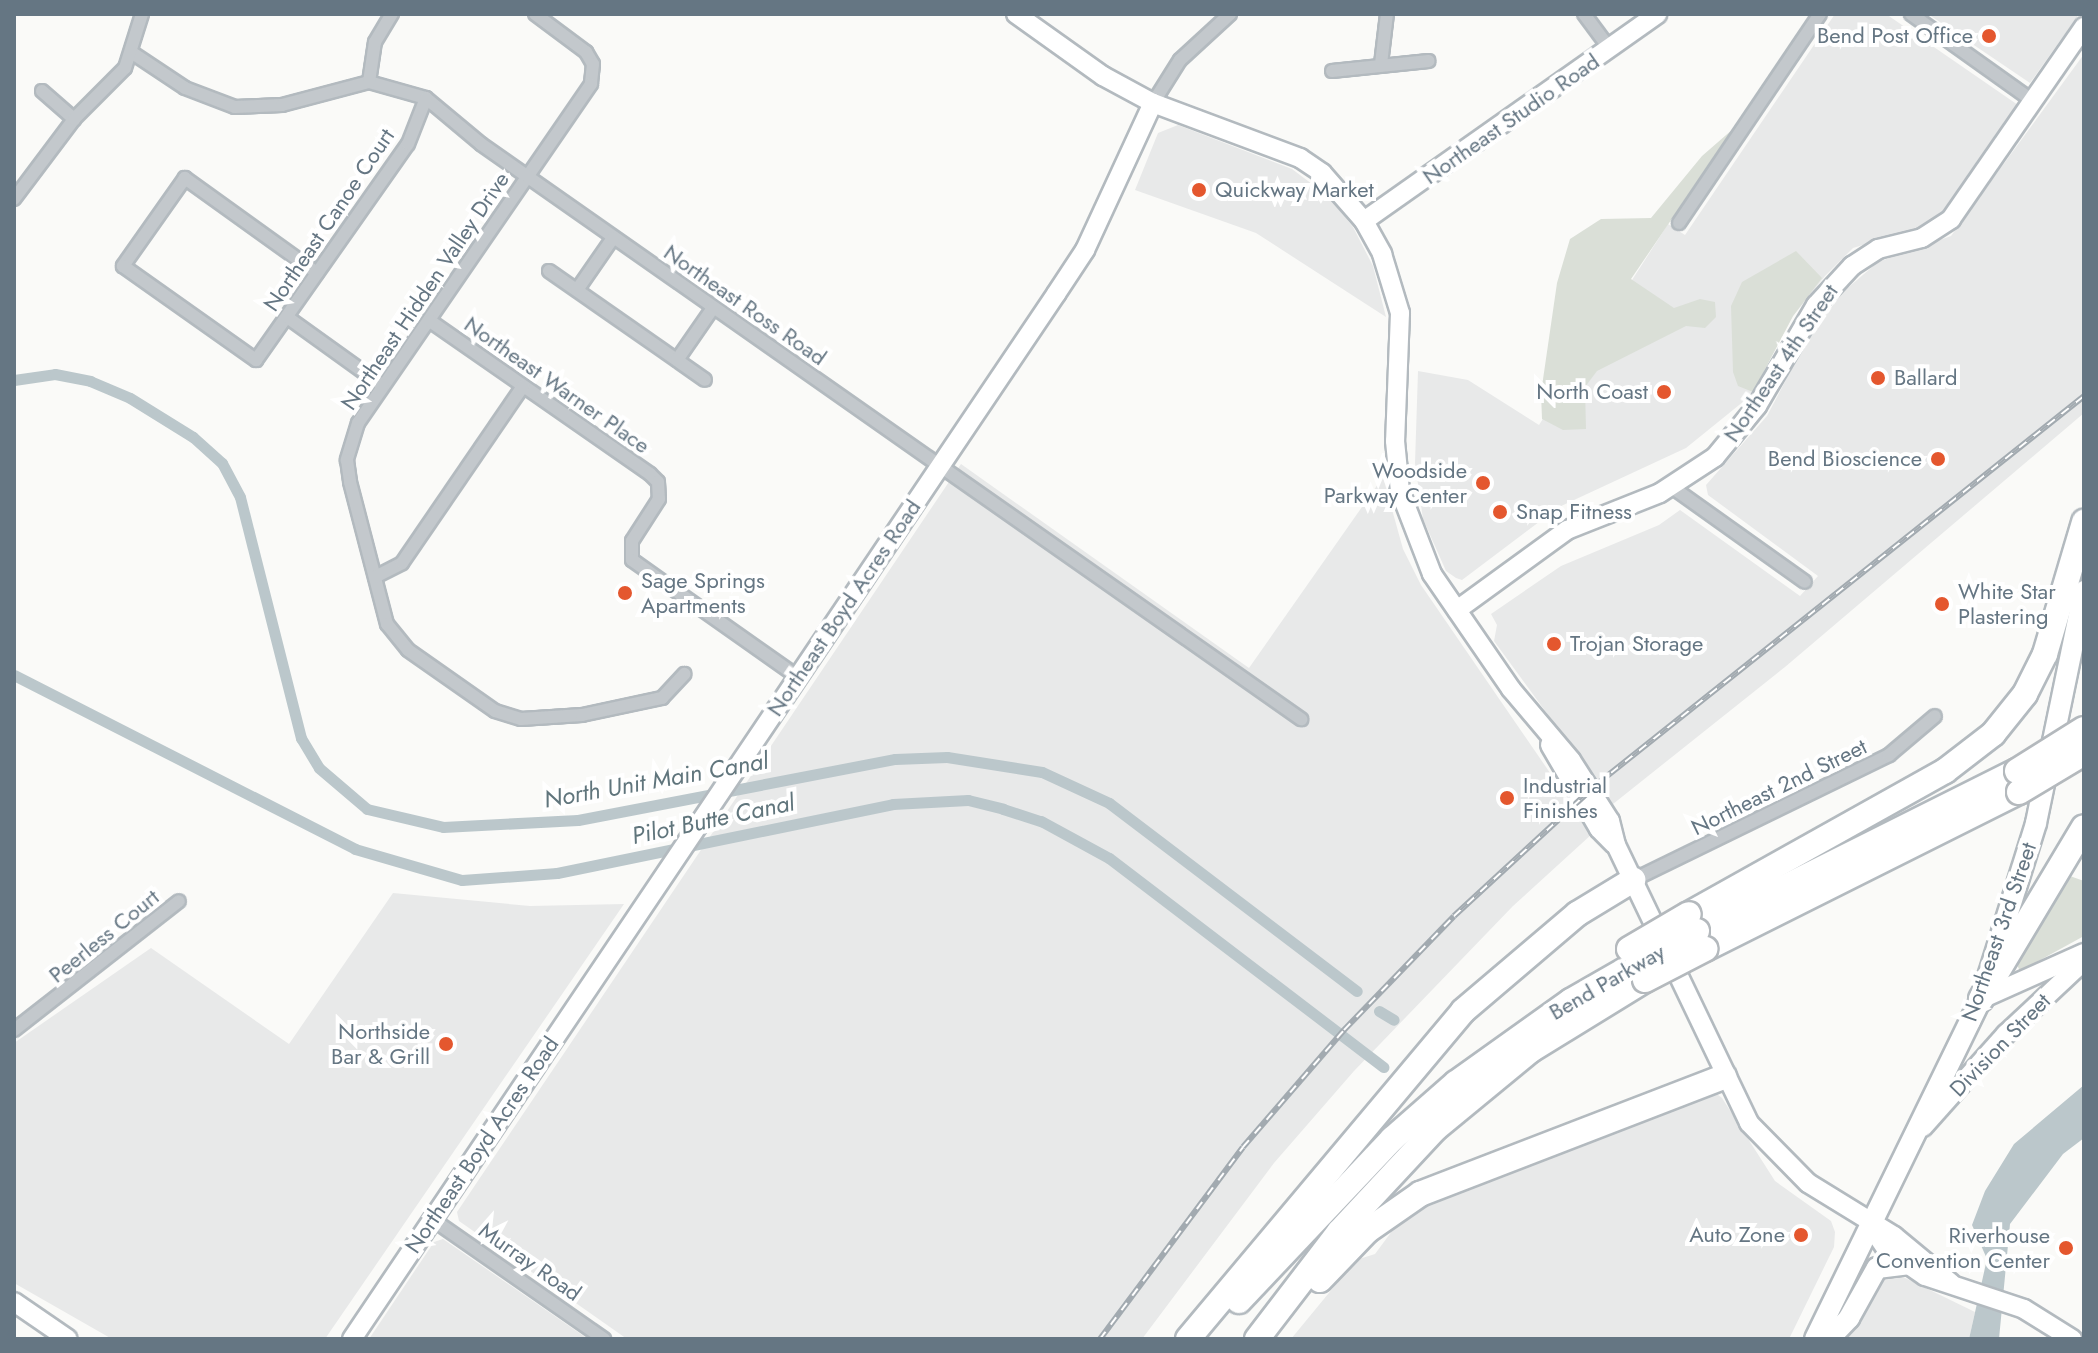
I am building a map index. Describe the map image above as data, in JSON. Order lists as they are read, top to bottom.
{
  "streets": {
    "highway": ["Bend Parkway"],
    "main road": ["Northeast 3rd Street"],
    "street": [
      "Northeast Studio Road",
      "Northeast Canoe Court",
      "Northeast Hidden Valley Drive",
      "Northeast Ross Road",
      "Northeast 4th Street",
      "Northeast Warner Place",
      "Northeast Boyd Acres Road",
      "Northeast 2nd Street",
      "Peerless Court",
      "Division Street",
      "Murray Road"
    ]
  },
  "crossings": [
    ["Northeast Canoe Court", "Northeast Ross Road"],
    ["Northeast Hidden Valley Drive", "Northeast Ross Road"],
    ["Northeast Hidden Valley Drive", "Northeast Warner Place"],
    ["Northeast Ross Road", "Northeast Boyd Acres Road"],
    ["Northeast Warner Place", "Northeast Boyd Acres Road"],
    ["Northeast Boyd Acres Road", "Murray Road"],
    ["Northeast 3rd Street", "Division Street"]
  ],
  "water": ["North Unit Main Canal", "Pilot Butte Canal"],
  "places": [
    "Bend Post Office",
    "Quickway Market",
    "Ballard",
    "North Coast",
    "Bend Bioscience",
    "Woodside Parkway Center",
    "Snap Fitness",
    "Sage Springs Apartments",
    "White Star Plastering",
    "Trojan Storage",
    "Industrial Finishes",
    "Northside Bar & Grill",
    "Auto Zone",
    "Riverhouse Convention Center"
  ]
}
